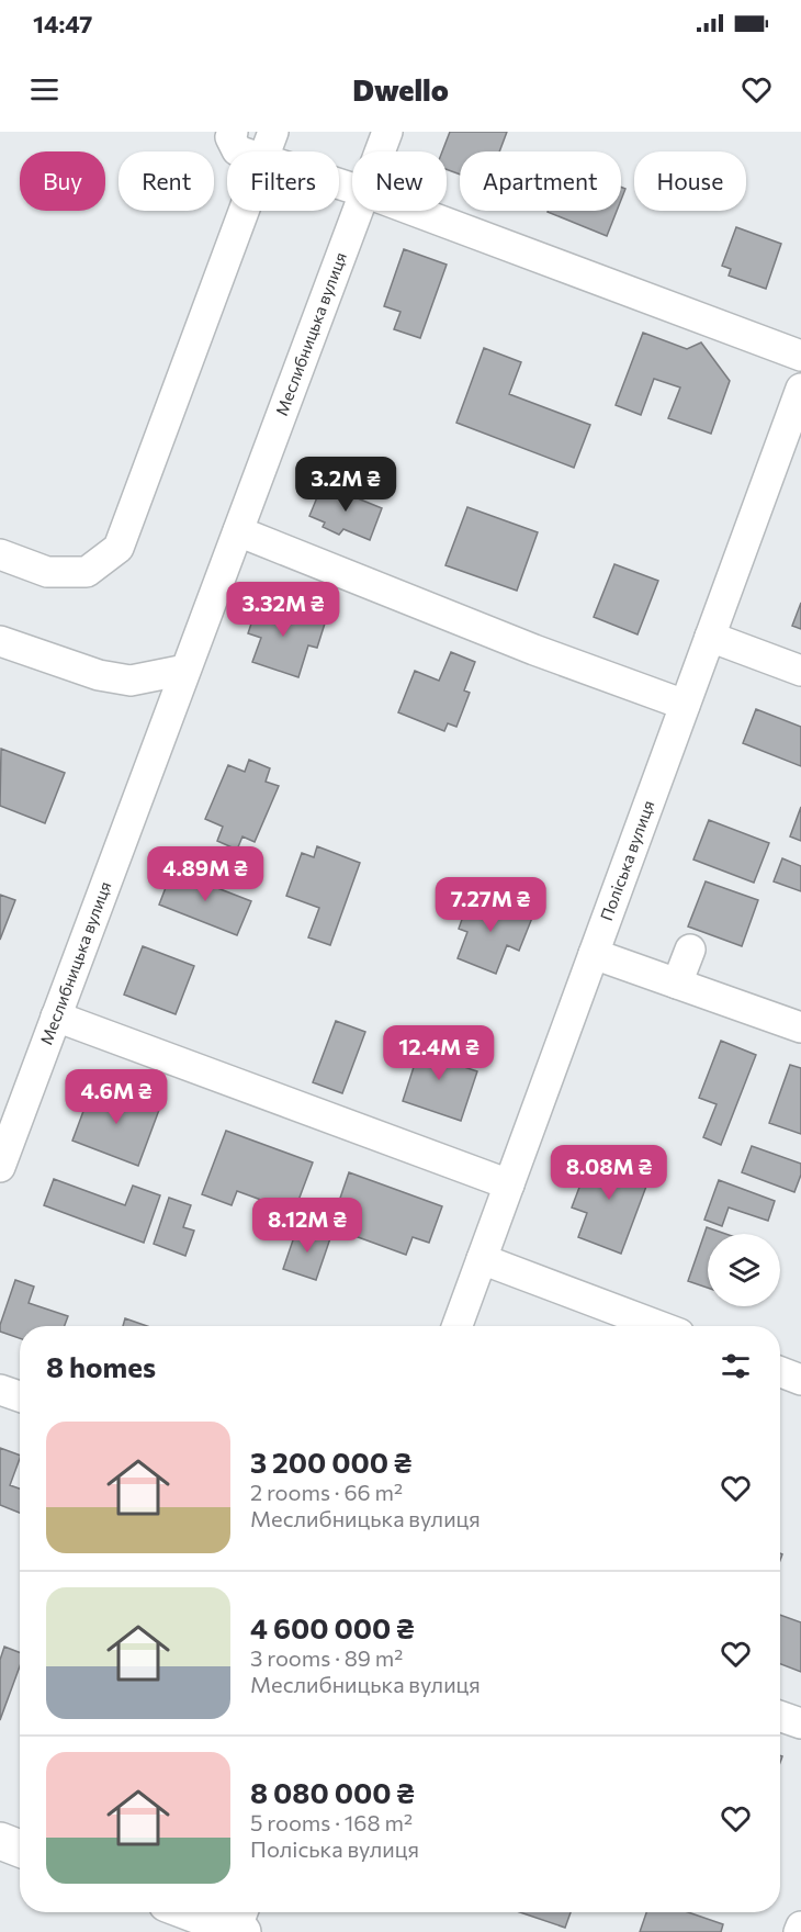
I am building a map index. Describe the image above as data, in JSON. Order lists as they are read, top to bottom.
{
  "streets": {
    "street": ["Меслибницька вулиця", "Поліська вулиця"]
  },
  "page": {
    "status": "14:47",
    "header": "Dwello",
    "chip": [
      "Buy",
      "Rent",
      "Filters",
      "New",
      "Apartment",
      "House"
    ],
    "price": [
      "3.2M ₴",
      "3.32M ₴",
      "4.89M ₴",
      "7.27M ₴",
      "12.4M ₴",
      "4.6M ₴",
      "8.08M ₴",
      "8.12M ₴"
    ],
    "heading": "8 homes",
    "list": [
      {
        "name": "3 200 000 ₴",
        "note": "2 rooms · 66 m² · Меслибницька вулиця"
      },
      {
        "name": "4 600 000 ₴",
        "note": "3 rooms · 89 m² · Меслибницька вулиця"
      },
      {
        "name": "8 080 000 ₴",
        "note": "5 rooms · 168 m² · Поліська вулиця"
      }
    ]
  }
}
